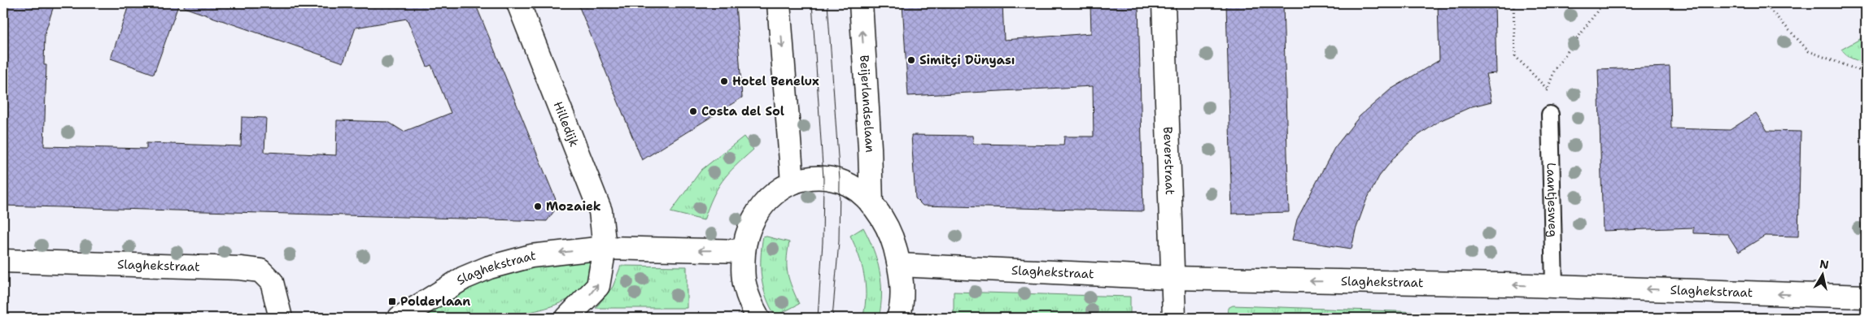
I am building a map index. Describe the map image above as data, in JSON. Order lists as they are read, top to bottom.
{
  "streets": {
    "street": [
      "Beijerlandselaan",
      "Hilledijk",
      "Beverstraat",
      "Slaghekstraat"
    ],
    "lane": ["Laantjesweg"]
  },
  "crossings": [
    ["Hilledijk", "Slaghekstraat"],
    ["Beverstraat", "Slaghekstraat"],
    ["Laantjesweg", "Slaghekstraat"]
  ],
  "one_way": ["Slaghekstraat"],
  "places": {
    "other": [
      "Simitçi Dünyası",
      "Hotel Benelux",
      "Costa del Sol",
      "Mozaiek"
    ],
    "transit": ["Polderlaan"]
  },
  "north": "top"
}
